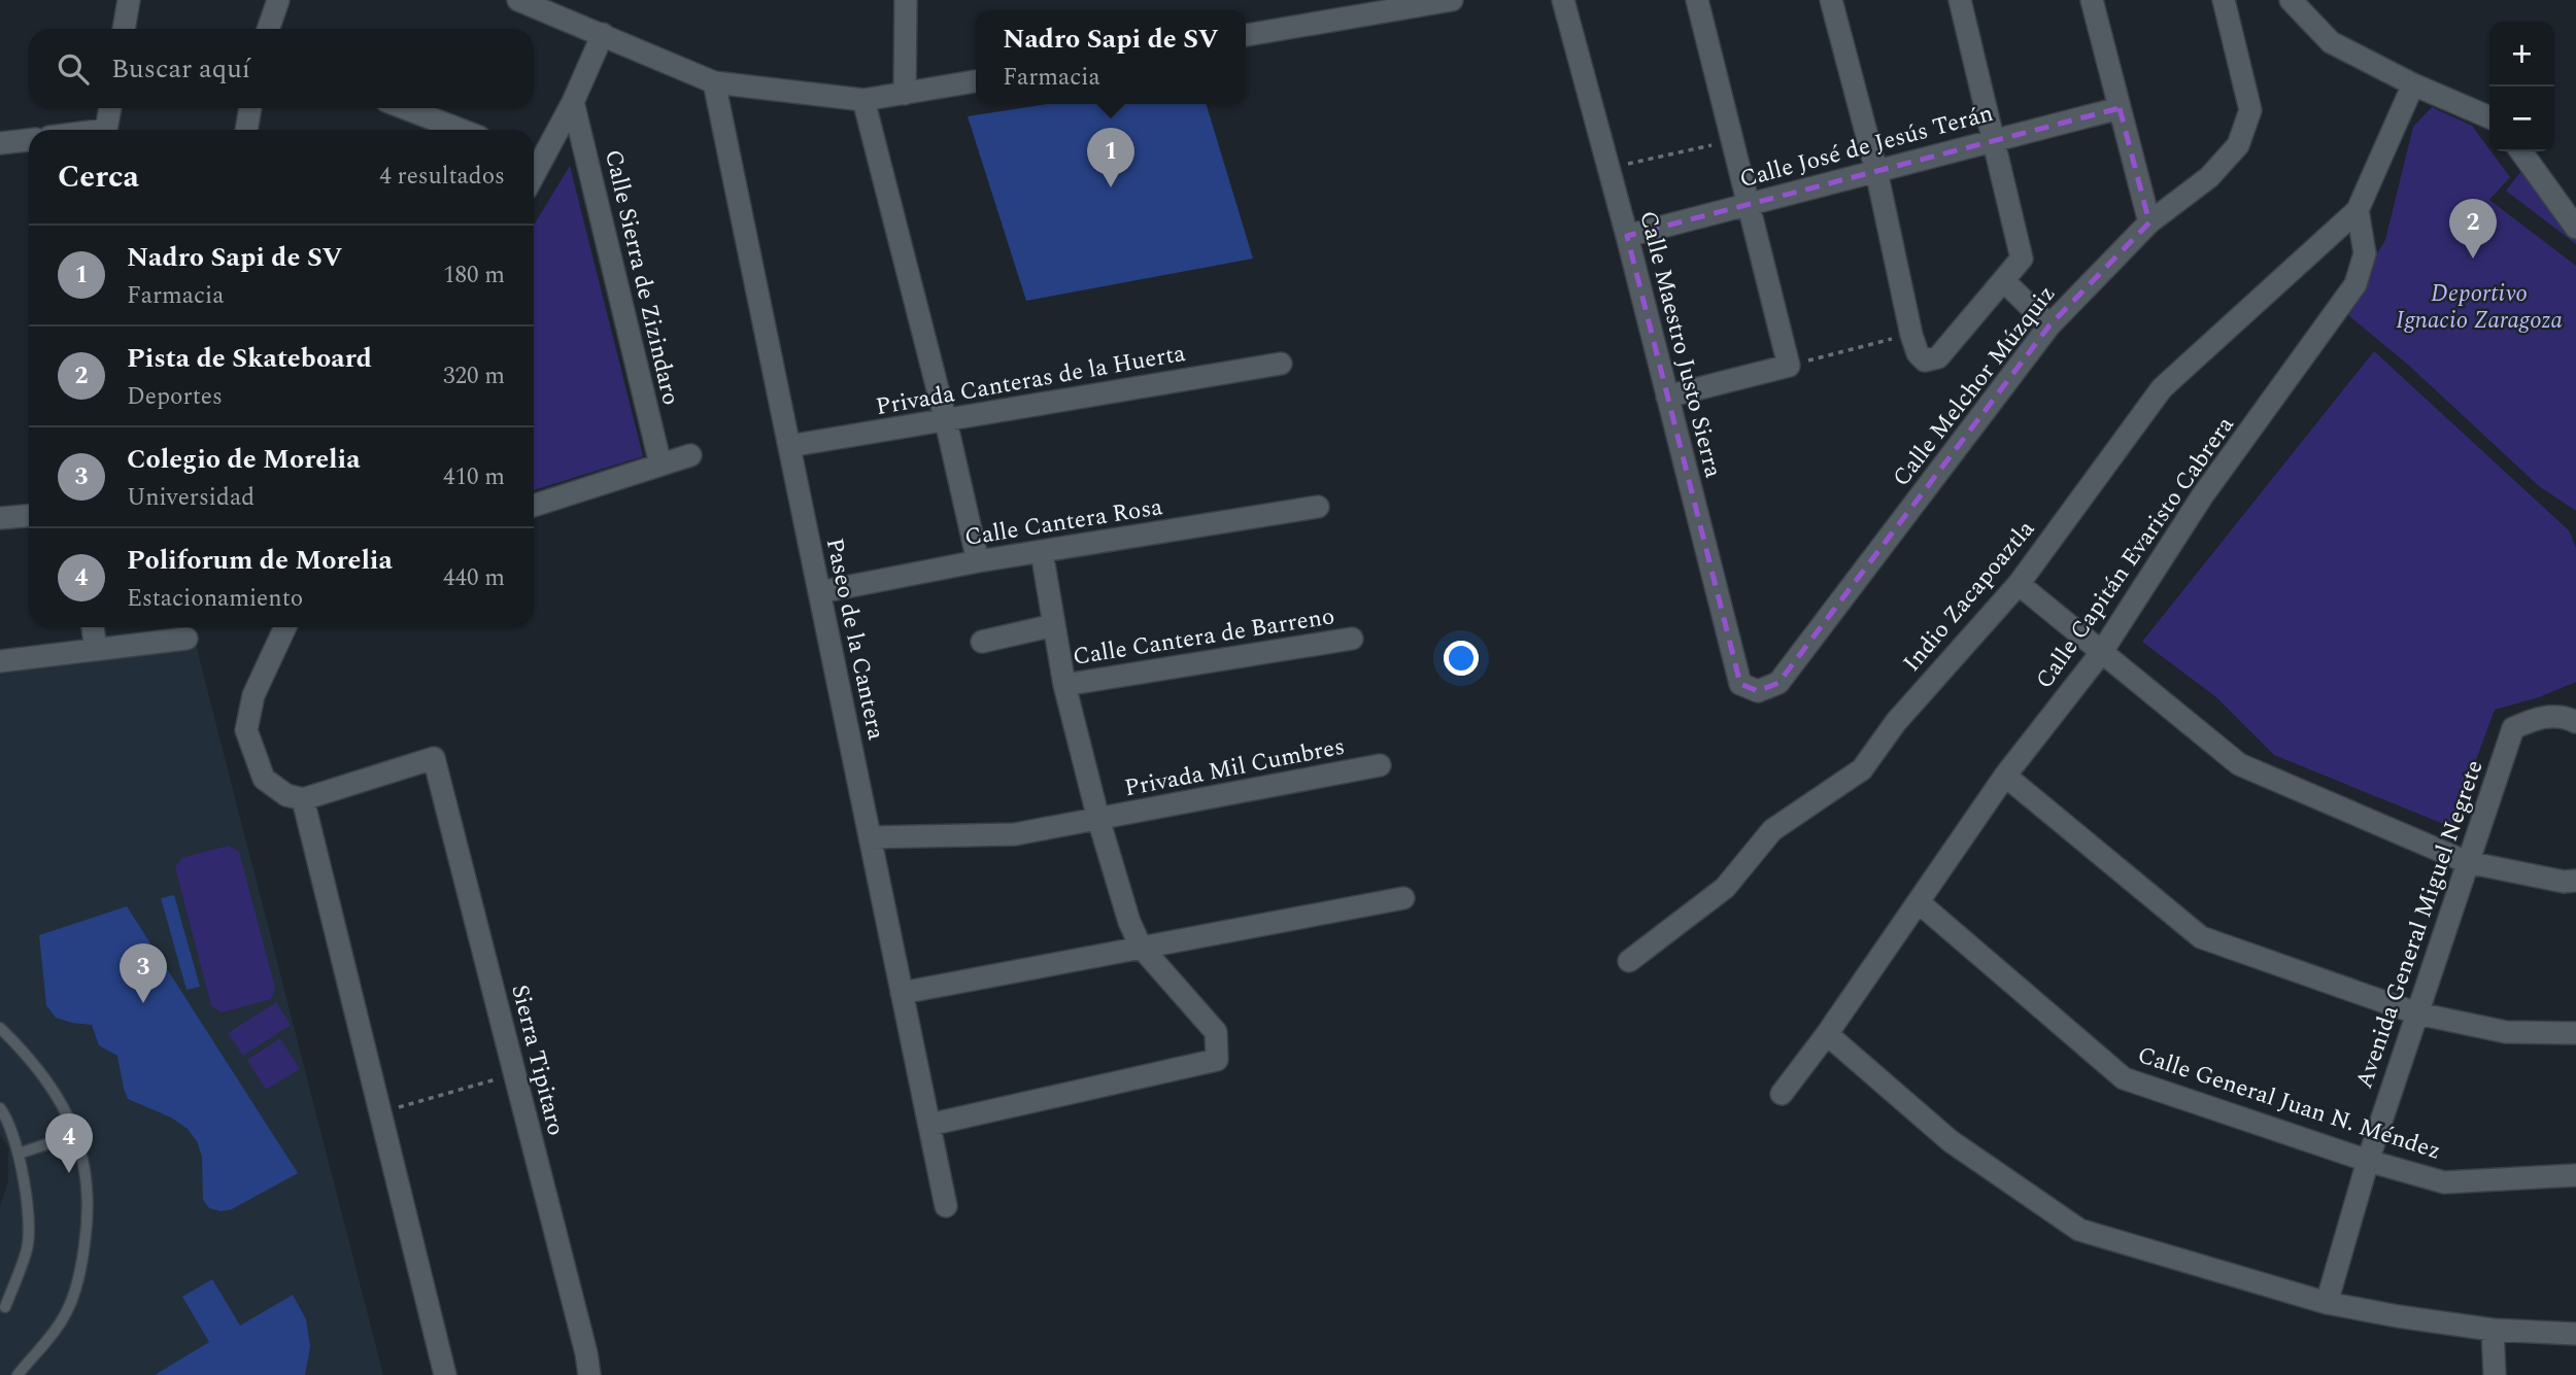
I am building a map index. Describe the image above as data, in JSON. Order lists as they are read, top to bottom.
{
  "streets": {
    "street": [
      "Calle José de Jesús Terán",
      "Calle Sierra de Zizindaro",
      "Calle Maestro Justo Sierra",
      "Privada Canteras de la Huerta",
      "Calle Melchor Múzquiz",
      "Calle Cantera Rosa",
      "Calle Capitán Evaristo Cabrera",
      "Indio Zacapoaztla",
      "Calle Cantera de Barreno",
      "Paseo de la Cantera",
      "Privada Mil Cumbres",
      "Avenida General Miguel Negrete",
      "Sierra Tipitaro",
      "Calle General Juan N. Méndez"
    ]
  },
  "crossings": [
    ["Calle José de Jesús Terán", "Calle Maestro Justo Sierra"],
    ["Calle Maestro Justo Sierra", "Calle Melchor Múzquiz"],
    ["Privada Canteras de la Huerta", "Paseo de la Cantera"],
    ["Calle Cantera Rosa", "Paseo de la Cantera"],
    ["Calle Capitán Evaristo Cabrera", "Indio Zacapoaztla"],
    ["Calle Capitán Evaristo Cabrera", "Calle General Juan N. Méndez"],
    ["Paseo de la Cantera", "Privada Mil Cumbres"],
    ["Avenida General Miguel Negrete", "Calle General Juan N. Méndez"]
  ],
  "parks": ["Deportivo Ignacio Zaragoza"],
  "page": {
    "popup": ["Nadro Sapi de SV", "Farmacia"],
    "map_buttons": ["+", "−"],
    "search": "Buscar aquí",
    "pins": [
      "1",
      "2",
      "3",
      "4"
    ],
    "heading": ["Cerca", "4 resultados"],
    "list": [
      {
        "mark": "1",
        "name": "Nadro Sapi de SV",
        "note": "Farmacia",
        "value": "180 m"
      },
      {
        "mark": "2",
        "name": "Pista de Skateboard",
        "note": "Deportes",
        "value": "320 m"
      },
      {
        "mark": "3",
        "name": "Colegio de Morelia",
        "note": "Universidad",
        "value": "410 m"
      },
      {
        "mark": "4",
        "name": "Poliforum de Morelia",
        "note": "Estacionamiento",
        "value": "440 m"
      }
    ]
  }
}
